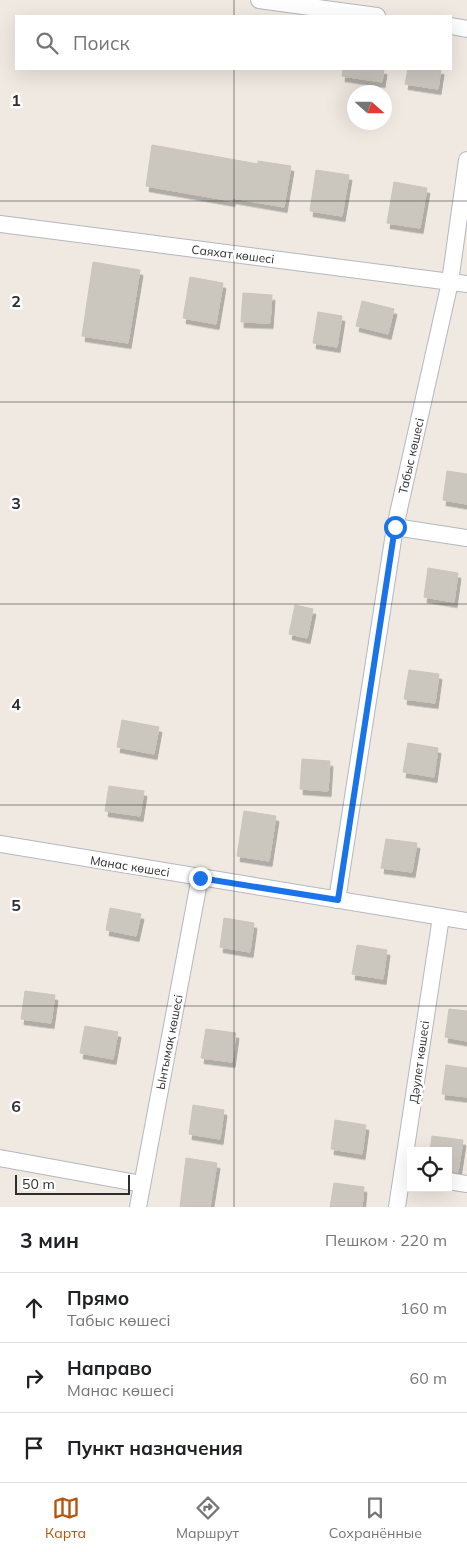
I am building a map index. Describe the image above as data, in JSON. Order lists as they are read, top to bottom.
{
  "streets": {
    "street": [
      "Саяхат көшесі",
      "Табыс көшесі",
      "Манас көшесі",
      "Ынтымақ көшесі",
      "Дәулет көшесі"
    ]
  },
  "crossings": [
    ["Саяхат көшесі", "Табыс көшесі"],
    ["Табыс көшесі", "Манас көшесі"],
    ["Манас көшесі", "Ынтымақ көшесі"],
    ["Манас көшесі", "Дәулет көшесі"]
  ],
  "scale_bar": "50 m",
  "north": "right",
  "page": {
    "search": "Поиск",
    "scale": "50 m",
    "heading": ["3 мин", "Пешком · 220 m"],
    "list": [
      ["Прямо", "Табыс көшесі", "160 m"],
      ["Направо", "Манас көшесі", "60 m"],
      "Пункт назначения"
    ],
    "nav": ["Карта", "Маршрут", "Сохранённые"]
  },
  "grid": {
    "rows": [
      "1",
      "2",
      "3",
      "4",
      "5",
      "6"
    ]
  }
}
